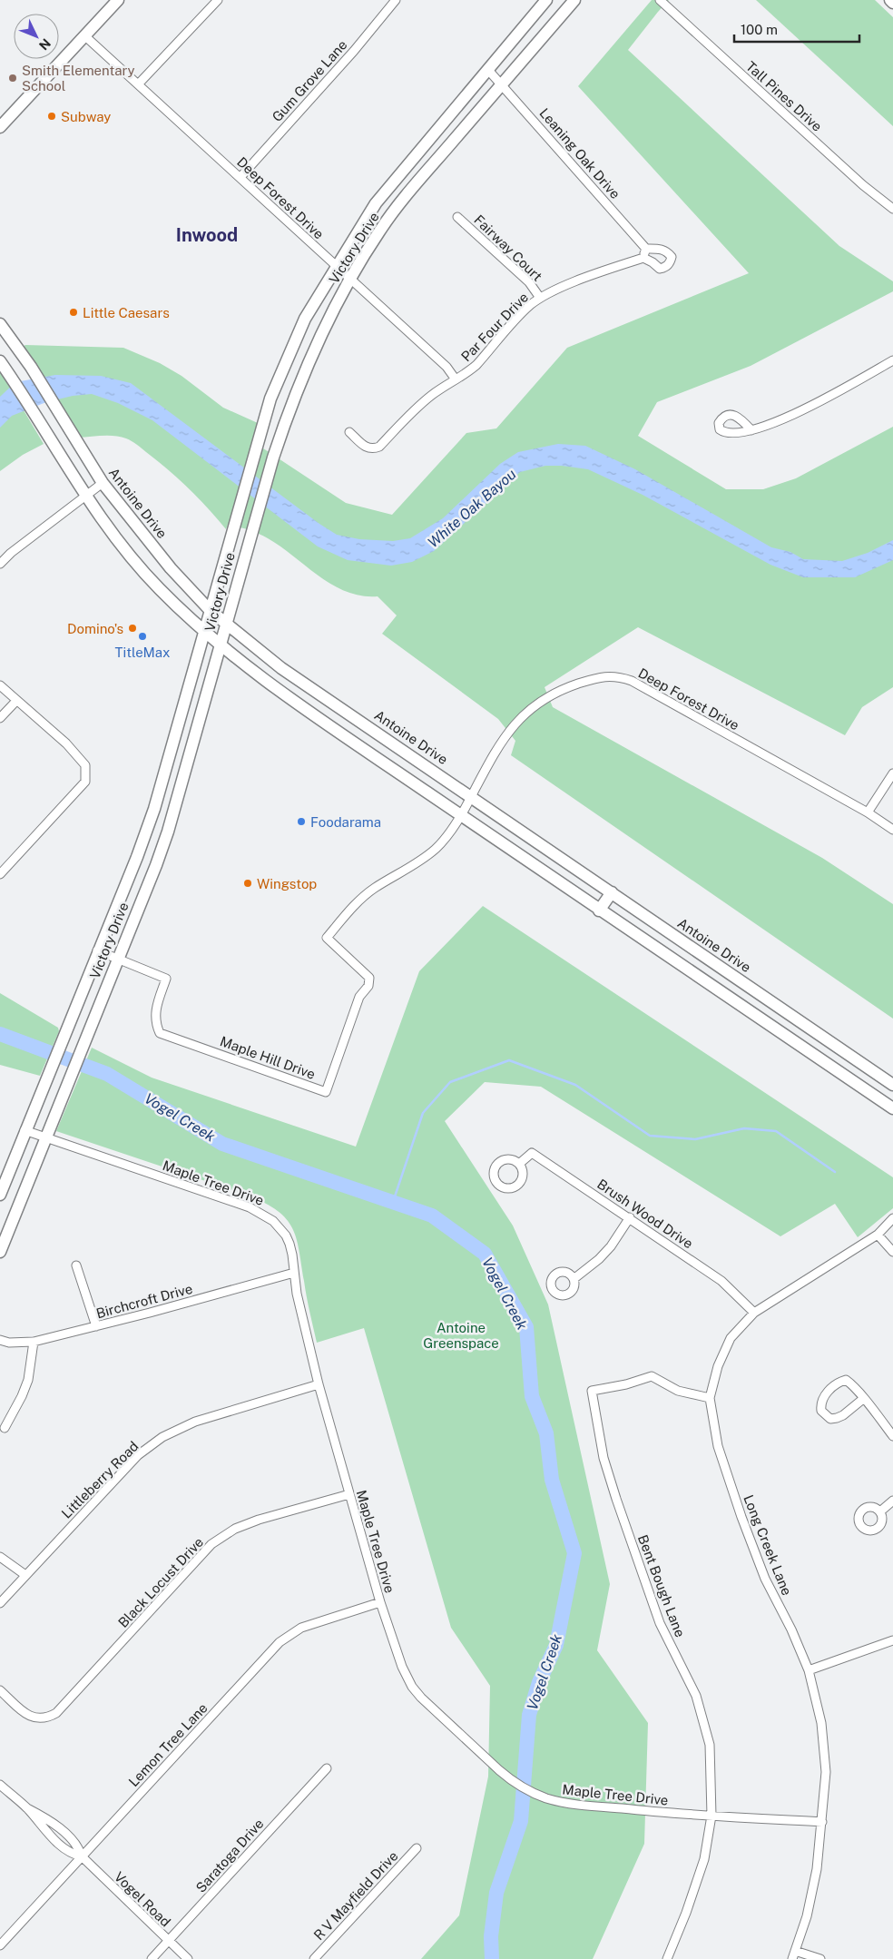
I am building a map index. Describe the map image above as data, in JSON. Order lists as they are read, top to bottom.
{
  "streets": {
    "main road": ["Victory Drive", "Antoine Drive"],
    "street": [
      "Gum Grove Lane",
      "Tall Pines Drive",
      "Leaning Oak Drive",
      "Deep Forest Drive",
      "Fairway Court",
      "Par Four Drive",
      "Maple Hill Drive",
      "Maple Tree Drive",
      "Brush Wood Drive",
      "Birchcroft Drive",
      "Littleberry Road",
      "Long Creek Lane",
      "Black Locust Drive",
      "Bent Bough Lane",
      "Lemon Tree Lane",
      "Saratoga Drive",
      "R V Mayfield Drive",
      "Vogel Road"
    ]
  },
  "crossings": [
    ["Gum Grove Lane", "Deep Forest Drive"],
    ["Leaning Oak Drive", "Victory Drive"],
    ["Deep Forest Drive", "Victory Drive"],
    ["Deep Forest Drive", "Par Four Drive"],
    ["Deep Forest Drive", "Antoine Drive"],
    ["Deep Forest Drive", "Maple Hill Drive"],
    ["Victory Drive", "Antoine Drive"],
    ["Victory Drive", "Maple Hill Drive"],
    ["Victory Drive", "Maple Tree Drive"],
    ["Fairway Court", "Par Four Drive"],
    ["Maple Tree Drive", "Birchcroft Drive"],
    ["Maple Tree Drive", "Littleberry Road"],
    ["Maple Tree Drive", "Long Creek Lane"],
    ["Maple Tree Drive", "Black Locust Drive"],
    ["Maple Tree Drive", "Bent Bough Lane"],
    ["Maple Tree Drive", "Lemon Tree Lane"],
    ["Brush Wood Drive", "Long Creek Lane"],
    ["Long Creek Lane", "Bent Bough Lane"],
    ["Lemon Tree Lane", "Vogel Road"],
    ["Saratoga Drive", "Vogel Road"]
  ],
  "districts": ["Inwood"],
  "water": ["White Oak Bayou", "Vogel Creek"],
  "parks": ["Antoine Greenspace"],
  "places": [
    "Smith Elementary School",
    "Subway",
    "Little Caesars",
    "Domino's",
    "TitleMax",
    "Foodarama",
    "Wingstop"
  ],
  "scale_bar": "100 m",
  "north": "bottom right"
}
